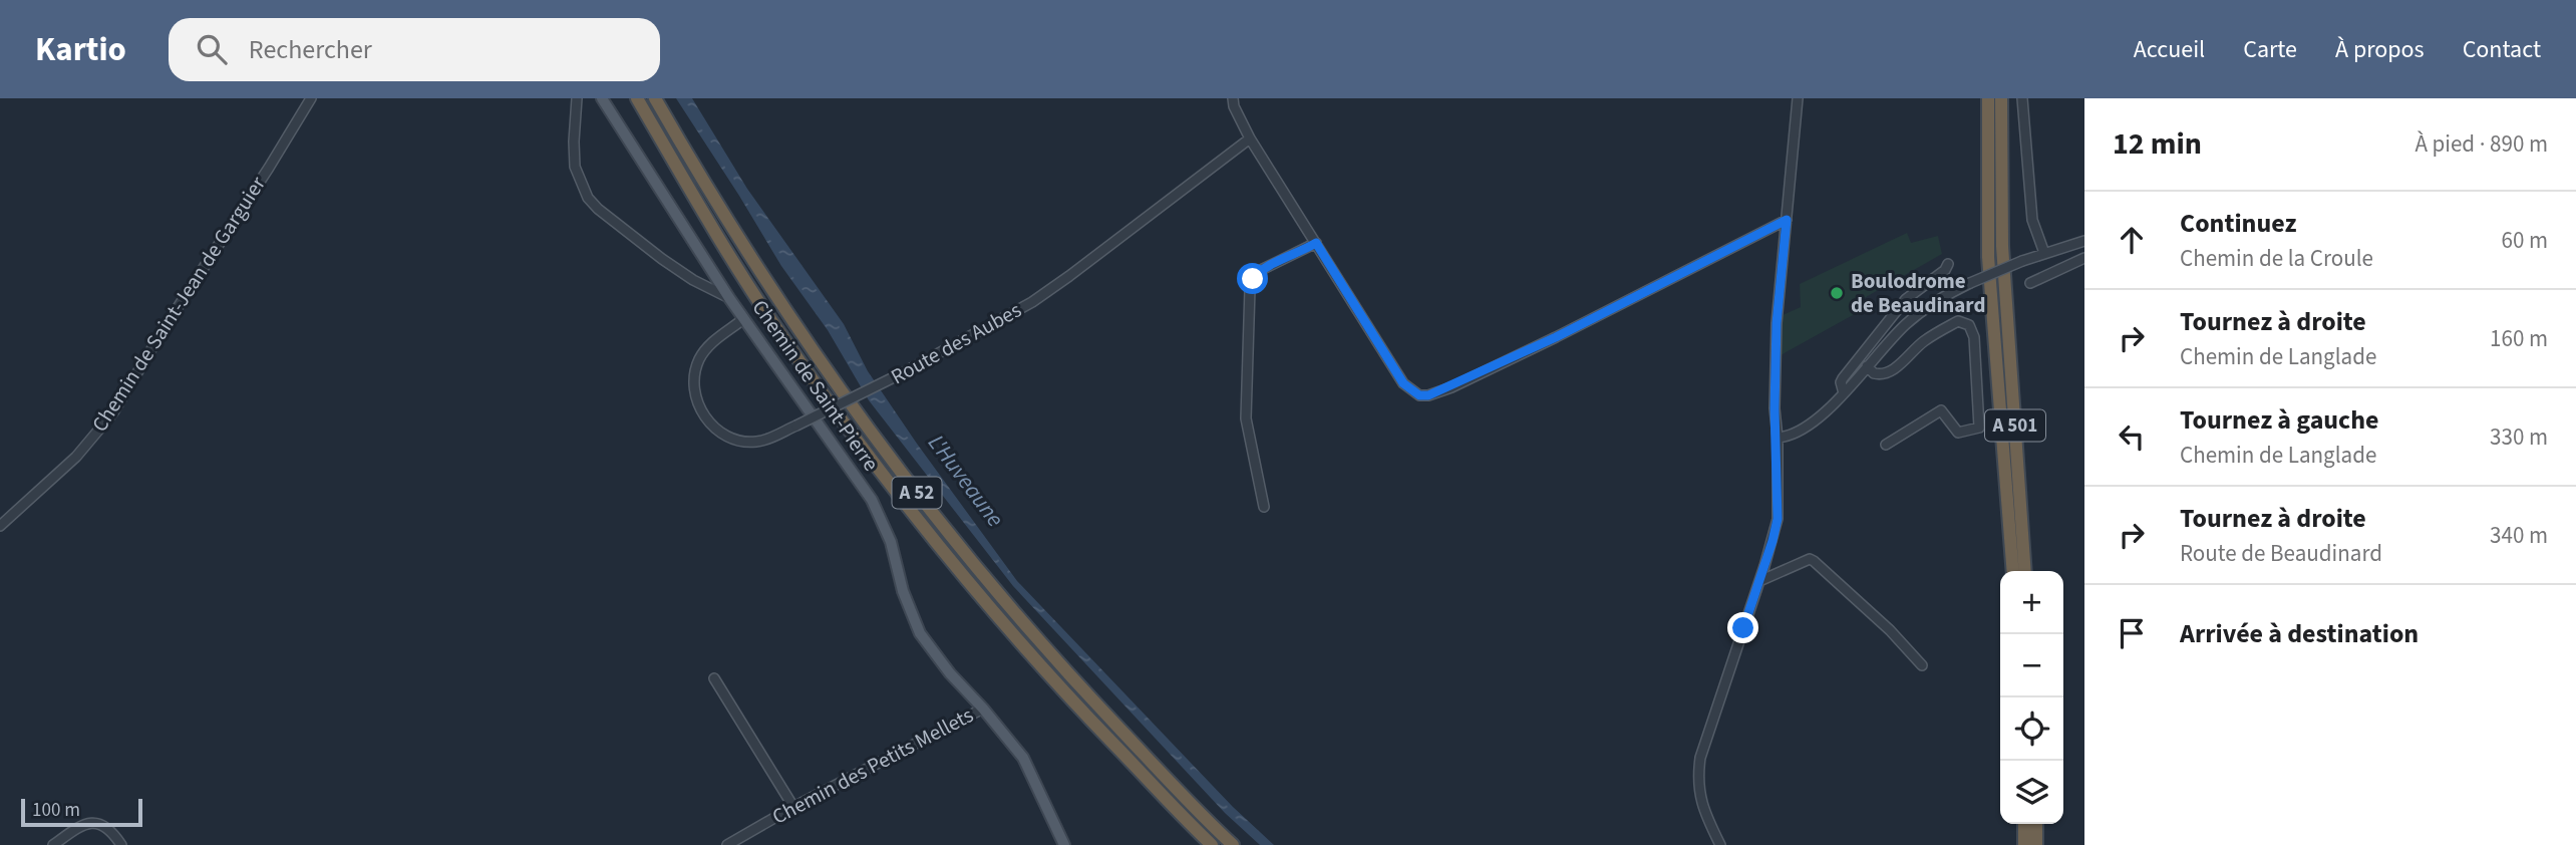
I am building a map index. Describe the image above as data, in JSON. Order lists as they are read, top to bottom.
{
  "streets": {
    "highway": ["A 501", "A 52"],
    "main road": ["Chemin de Saint-Pierre"],
    "street": ["Chemin de Saint-Jean de Garguier", "Route des Aubes", "Chemin des Petits Mellets"]
  },
  "crossings": [
    ["Route des Aubes", "Chemin de Saint-Pierre"],
    ["Chemin de Saint-Pierre", "Chemin des Petits Mellets"]
  ],
  "water": ["L'Huveaune"],
  "places": ["Boulodrome de Beaudinard"],
  "scale_bar": "100 m",
  "page": {
    "header": "Kartio",
    "search": "Rechercher",
    "nav": [
      "Accueil",
      "Carte",
      "À propos",
      "Contact"
    ],
    "heading": ["12 min", "À pied · 890 m"],
    "list": [
      ["Continuez", "Chemin de la Croule", "60 m"],
      ["Tournez à droite", "Chemin de Langlade", "160 m"],
      ["Tournez à gauche", "Chemin de Langlade", "330 m"],
      ["Tournez à droite", "Route de Beaudinard", "340 m"],
      "Arrivée à destination"
    ],
    "map_buttons": ["+", "−"],
    "scale": "100 m"
  }
}
